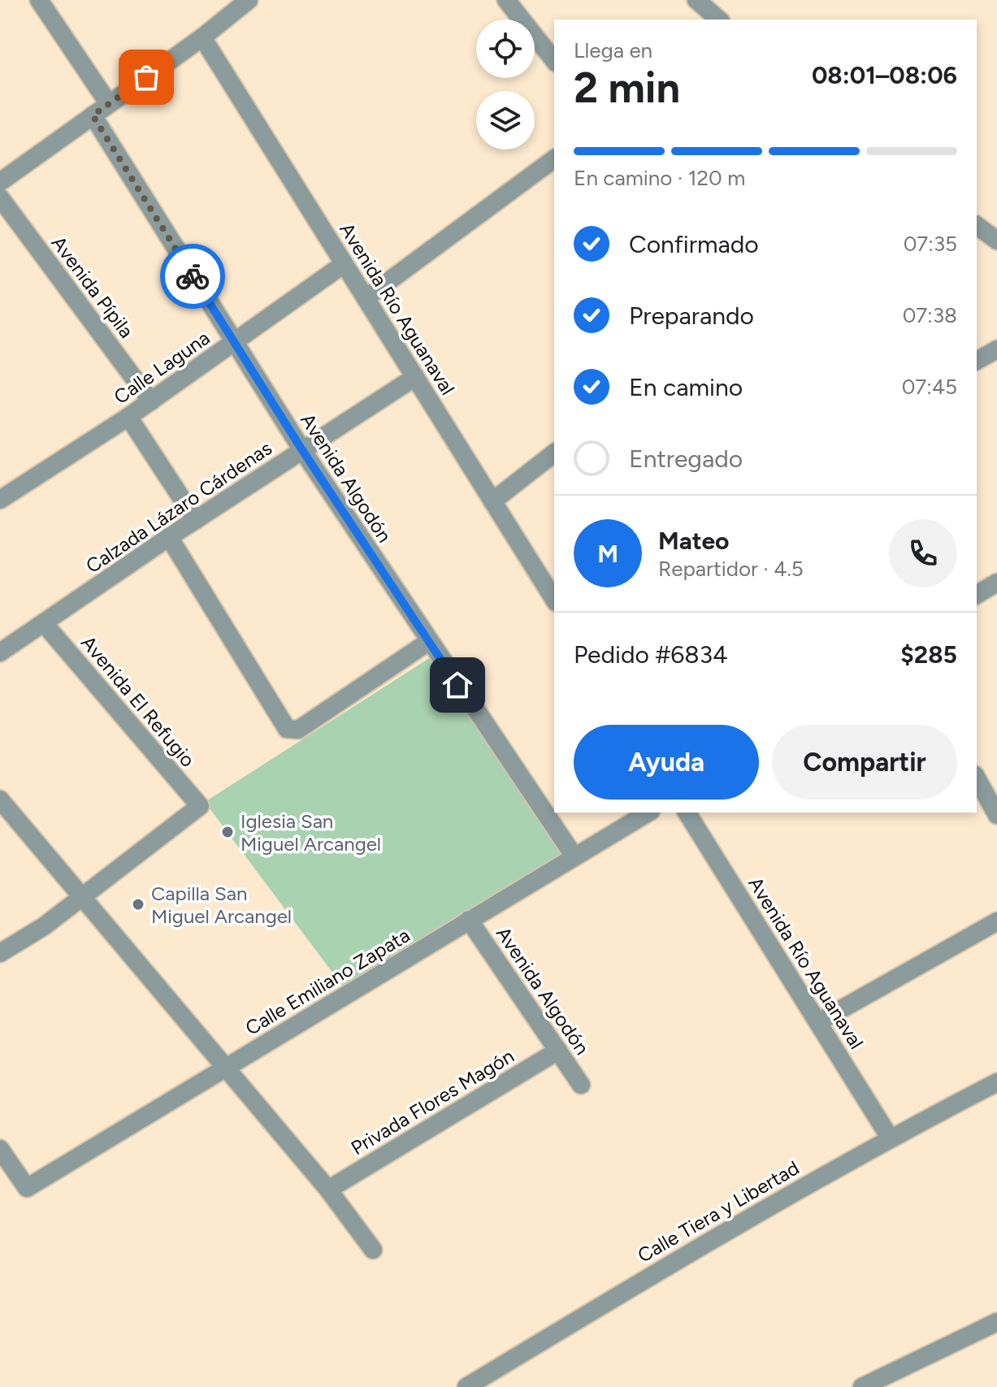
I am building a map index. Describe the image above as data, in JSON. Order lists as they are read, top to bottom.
{
  "streets": {
    "street": [
      "Avenida Pípila",
      "Avenida Río Aguanaval",
      "Calle Laguna",
      "Avenida Algodón",
      "Calzada Lázaro Cárdenas",
      "Avenida El Refugio",
      "Calle Emiliano Zapata",
      "Privada Flores Magón",
      "Calle Tiera y Libertad"
    ]
  },
  "crossings": [
    ["Avenida Pípila", "Calle Laguna"],
    ["Avenida Río Aguanaval", "Calle Laguna"],
    ["Avenida Río Aguanaval", "Calzada Lázaro Cárdenas"],
    ["Avenida Río Aguanaval", "Calle Tiera y Libertad"],
    ["Calle Laguna", "Avenida Algodón"],
    ["Avenida Algodón", "Calzada Lázaro Cárdenas"],
    ["Avenida Algodón", "Calle Emiliano Zapata"],
    ["Avenida Algodón", "Privada Flores Magón"],
    ["Calzada Lázaro Cárdenas", "Avenida El Refugio"]
  ],
  "places": ["Iglesia San Miguel Arcangel", "Capilla San Miguel Arcangel"],
  "page": {
    "heading": ["2 min", "Llega en", "08:01–08:06"],
    "panel": [
      "Mateo",
      "Repartidor · 4.5",
      "Pedido #6834",
      "$285"
    ],
    "bar": "En camino · 120 m",
    "list": [
      ["Confirmado", "07:35"],
      ["Preparando", "07:38"],
      ["En camino", "07:45"],
      "Entregado"
    ],
    "round": "M",
    "buttons": ["Ayuda", "Compartir"]
  }
}
